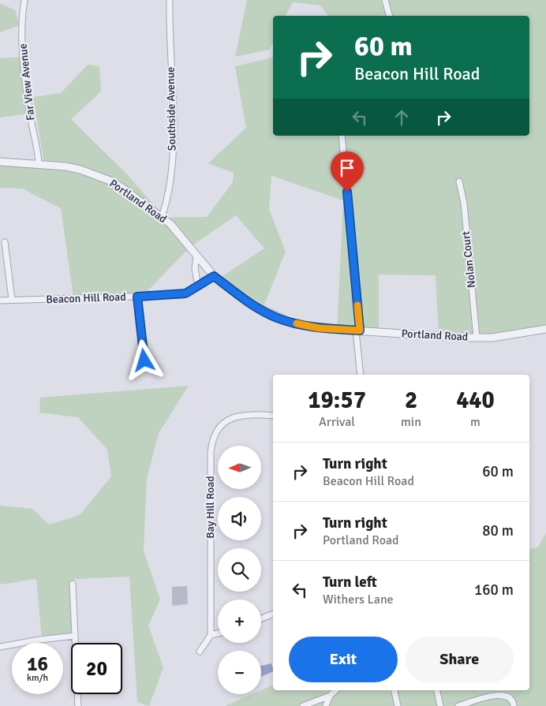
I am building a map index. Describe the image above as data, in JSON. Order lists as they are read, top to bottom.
{
  "streets": {
    "street": [
      "Far View Avenue",
      "Southside Avenue",
      "Portland Road",
      "Nolan Court",
      "Beacon Hill Road",
      "Bay Hill Road"
    ]
  },
  "crossings": [
    ["Far View Avenue", "Portland Road"],
    ["Southside Avenue", "Portland Road"],
    ["Portland Road", "Nolan Court"],
    ["Portland Road", "Beacon Hill Road"]
  ],
  "north": "left",
  "page": {
    "turn": ["60 m", "Beacon Hill Road"],
    "eta": [
      "19:57",
      "Arrival",
      "2",
      "min",
      "440",
      "m"
    ],
    "list": [
      {
        "name": "Turn right",
        "note": "Beacon Hill Road",
        "value": "60 m"
      },
      {
        "name": "Turn right",
        "note": "Portland Road",
        "value": "80 m"
      },
      {
        "name": "Turn left",
        "note": "Withers Lane",
        "value": "160 m"
      }
    ],
    "map_buttons": ["+", "−"],
    "buttons": ["Exit", "Share"],
    "speed": "16 km/h",
    "limit": "20"
  }
}
